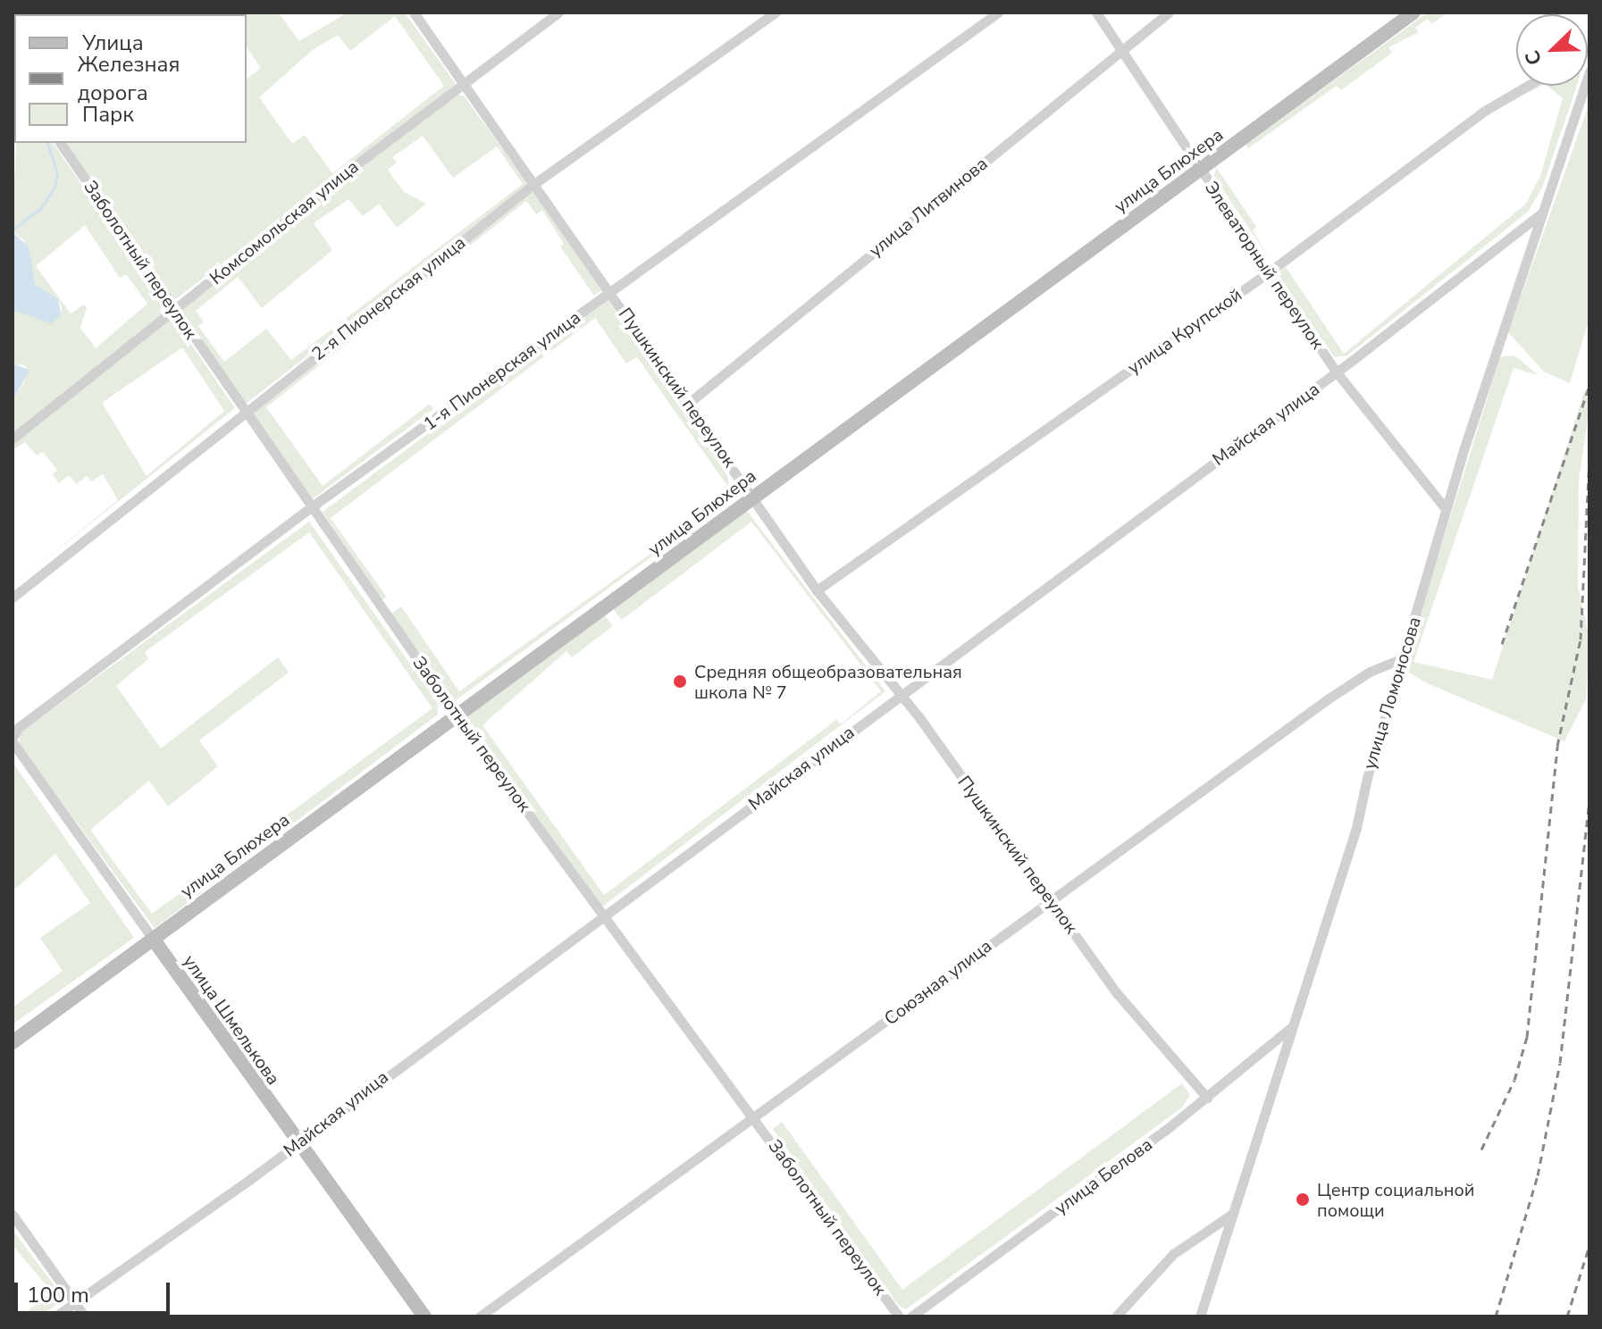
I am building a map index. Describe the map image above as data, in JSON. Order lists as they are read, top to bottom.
{
  "streets": {
    "street": [
      "улица Блюхера",
      "улица Литвинова",
      "Комсомольская улица",
      "Заболотный переулок",
      "Элеваторный переулок",
      "2-я Пионерская улица",
      "улица Крупской",
      "1-я Пионерская улица",
      "Пушкинский переулок",
      "Майская улица",
      "улица Ломоносова",
      "Союзная улица",
      "улица Шмелькова",
      "улица Белова"
    ]
  },
  "crossings": [
    ["улица Блюхера", "Заболотный переулок"],
    ["улица Блюхера", "Элеваторный переулок"],
    ["улица Блюхера", "Пушкинский переулок"],
    ["улица Блюхера", "улица Шмелькова"],
    ["улица Литвинова", "Элеваторный переулок"],
    ["улица Литвинова", "Пушкинский переулок"],
    ["Комсомольская улица", "Заболотный переулок"],
    ["Комсомольская улица", "Пушкинский переулок"],
    ["Заболотный переулок", "2-я Пионерская улица"],
    ["Заболотный переулок", "1-я Пионерская улица"],
    ["Заболотный переулок", "Майская улица"],
    ["Заболотный переулок", "Союзная улица"],
    ["Элеваторный переулок", "улица Крупской"],
    ["Элеваторный переулок", "Майская улица"],
    ["Элеваторный переулок", "улица Ломоносова"],
    ["2-я Пионерская улица", "Пушкинский переулок"],
    ["улица Крупской", "Пушкинский переулок"],
    ["1-я Пионерская улица", "Пушкинский переулок"],
    ["1-я Пионерская улица", "улица Шмелькова"],
    ["Пушкинский переулок", "Майская улица"],
    ["Пушкинский переулок", "Союзная улица"],
    ["Пушкинский переулок", "улица Белова"],
    ["Майская улица", "улица Ломоносова"],
    ["Майская улица", "улица Шмелькова"],
    ["улица Ломоносова", "Союзная улица"],
    ["улица Ломоносова", "улица Белова"]
  ],
  "places": ["Средняя общеобразовательная школа № 7", "Центр социальной помощи"],
  "legend": ["Улица", "Железная дорога", "Парк"],
  "scale_bar": "100 m",
  "north": "bottom left"
}
